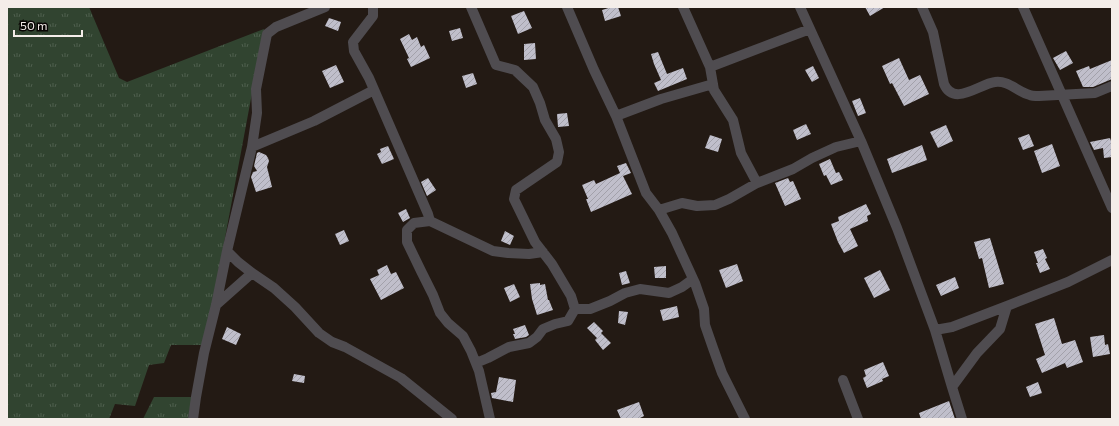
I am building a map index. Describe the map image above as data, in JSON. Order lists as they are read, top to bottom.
{
  "scale_bar": "50 m"
}
